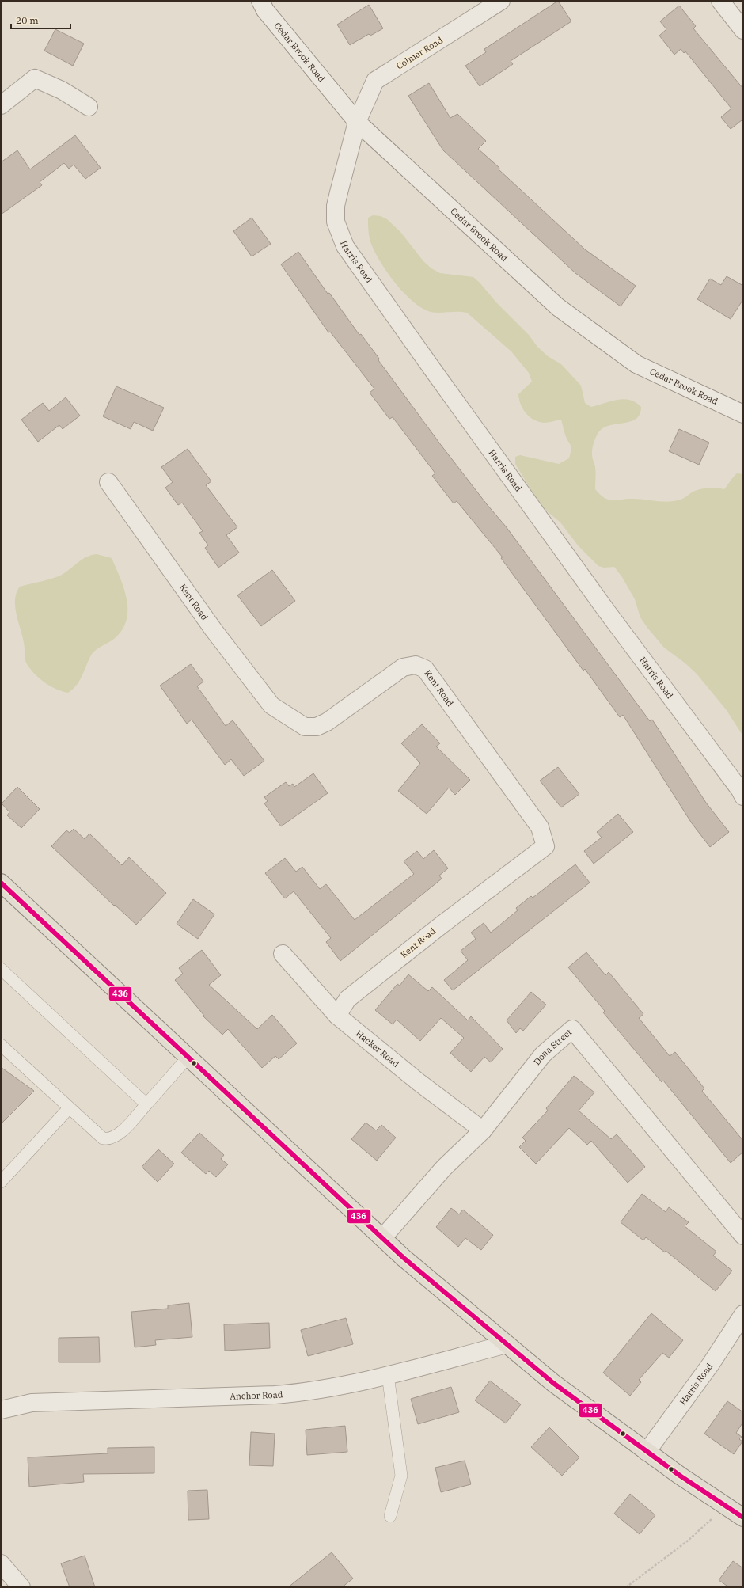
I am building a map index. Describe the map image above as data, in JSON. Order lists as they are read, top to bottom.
{
  "streets": {
    "street": [
      "Cedar Brook Road",
      "Colmer Road",
      "Harris Road",
      "Kent Road",
      "Hacker Road",
      "Dona Street",
      "Anchor Road"
    ]
  },
  "crossings": [
    ["Cedar Brook Road", "Colmer Road"],
    ["Cedar Brook Road", "Harris Road"],
    ["Colmer Road", "Harris Road"],
    ["Kent Road", "Hacker Road"],
    ["Hacker Road", "Dona Street"]
  ],
  "lines": ["transit line 436"],
  "scale_bar": "20 m"
}
